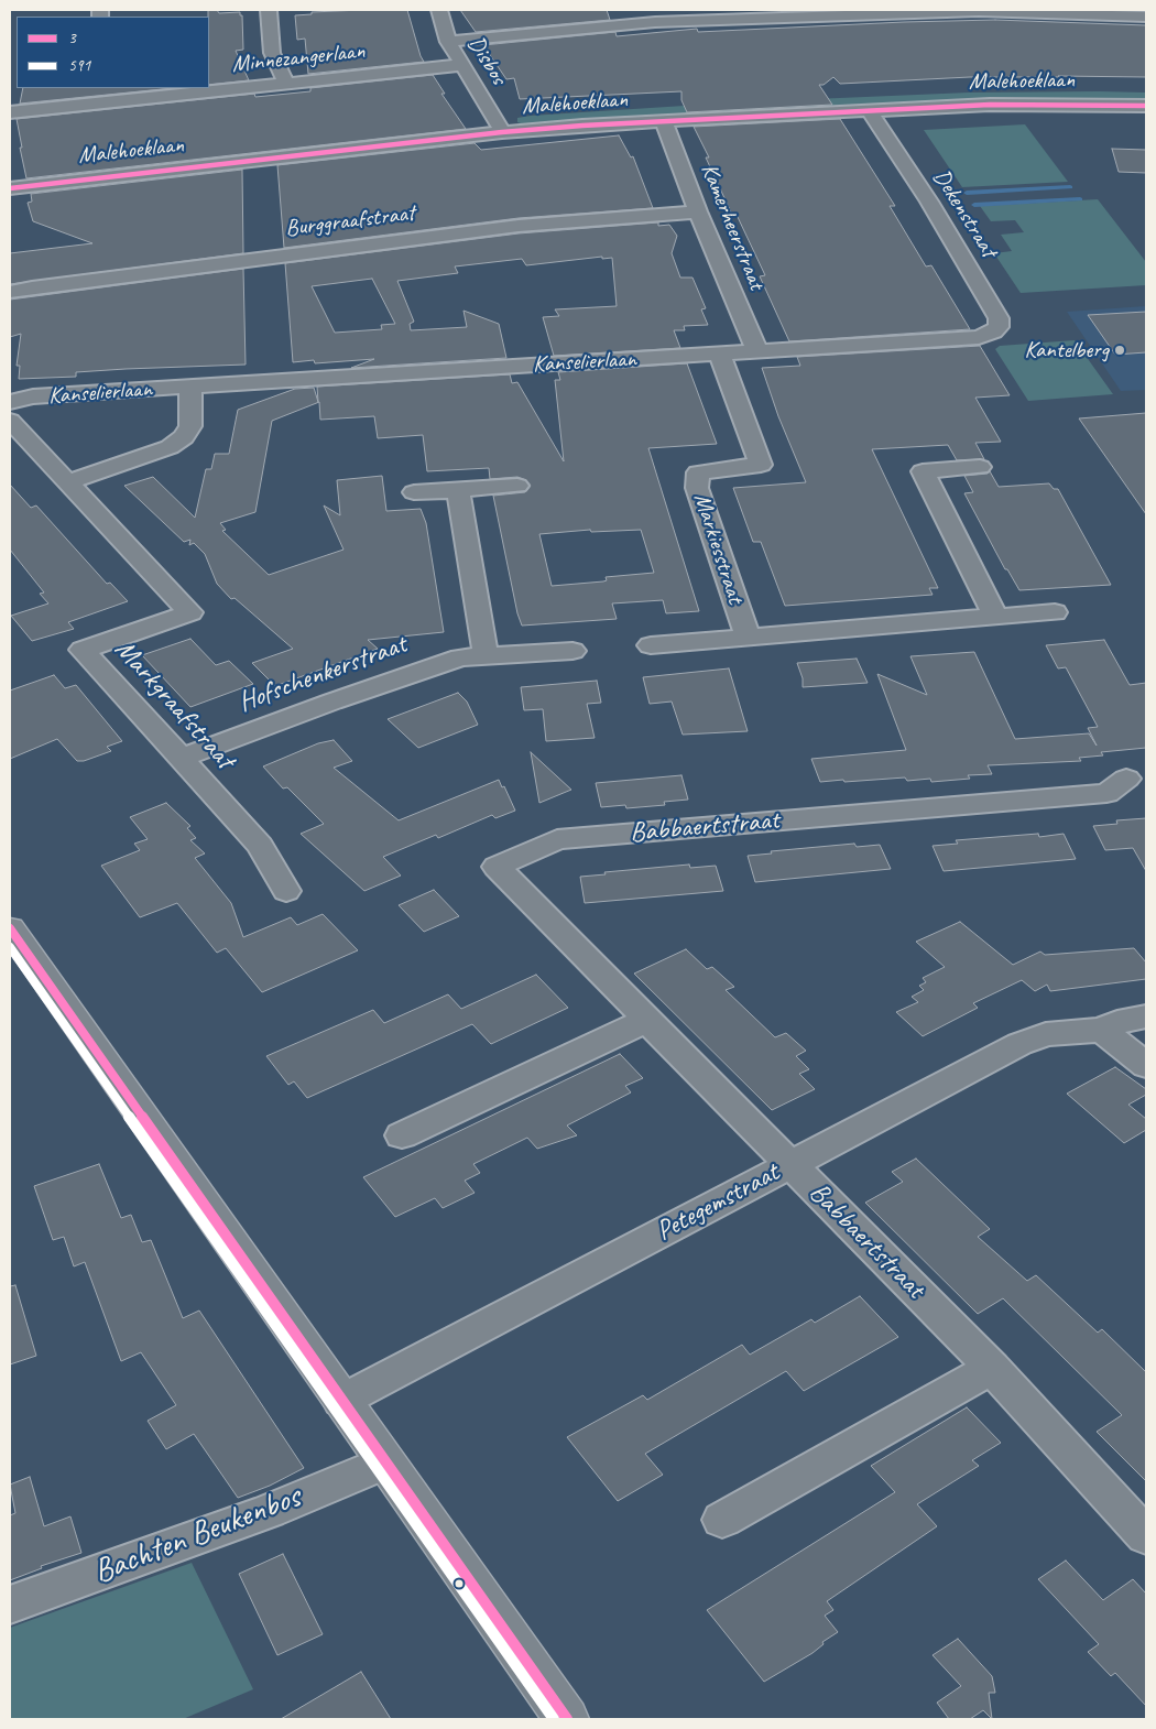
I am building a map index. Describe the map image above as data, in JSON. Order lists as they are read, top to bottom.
{
  "streets": {
    "street": [
      "Minnezangerlaan",
      "Disbos",
      "Malehoeklaan",
      "Dekenstraat",
      "Burggraafstraat",
      "Kamerheerstraat",
      "Kanselierlaan",
      "Markiesstraat",
      "Hofschenkerstraat",
      "Markgraafstraat",
      "Babbaertstraat",
      "Petegemstraat",
      "Bachten Beukenbos"
    ]
  },
  "crossings": [
    ["Minnezangerlaan", "Disbos"],
    ["Disbos", "Malehoeklaan"],
    ["Malehoeklaan", "Dekenstraat"],
    ["Malehoeklaan", "Kamerheerstraat"],
    ["Dekenstraat", "Kanselierlaan"],
    ["Burggraafstraat", "Kamerheerstraat"],
    ["Kamerheerstraat", "Kanselierlaan"],
    ["Kanselierlaan", "Markiesstraat"],
    ["Kanselierlaan", "Markgraafstraat"],
    ["Hofschenkerstraat", "Markgraafstraat"],
    ["Babbaertstraat", "Petegemstraat"]
  ],
  "places": ["Kantelberg"],
  "lines": ["transit line 3", "transit line 591"],
  "legend": ["3", "591"]
}
